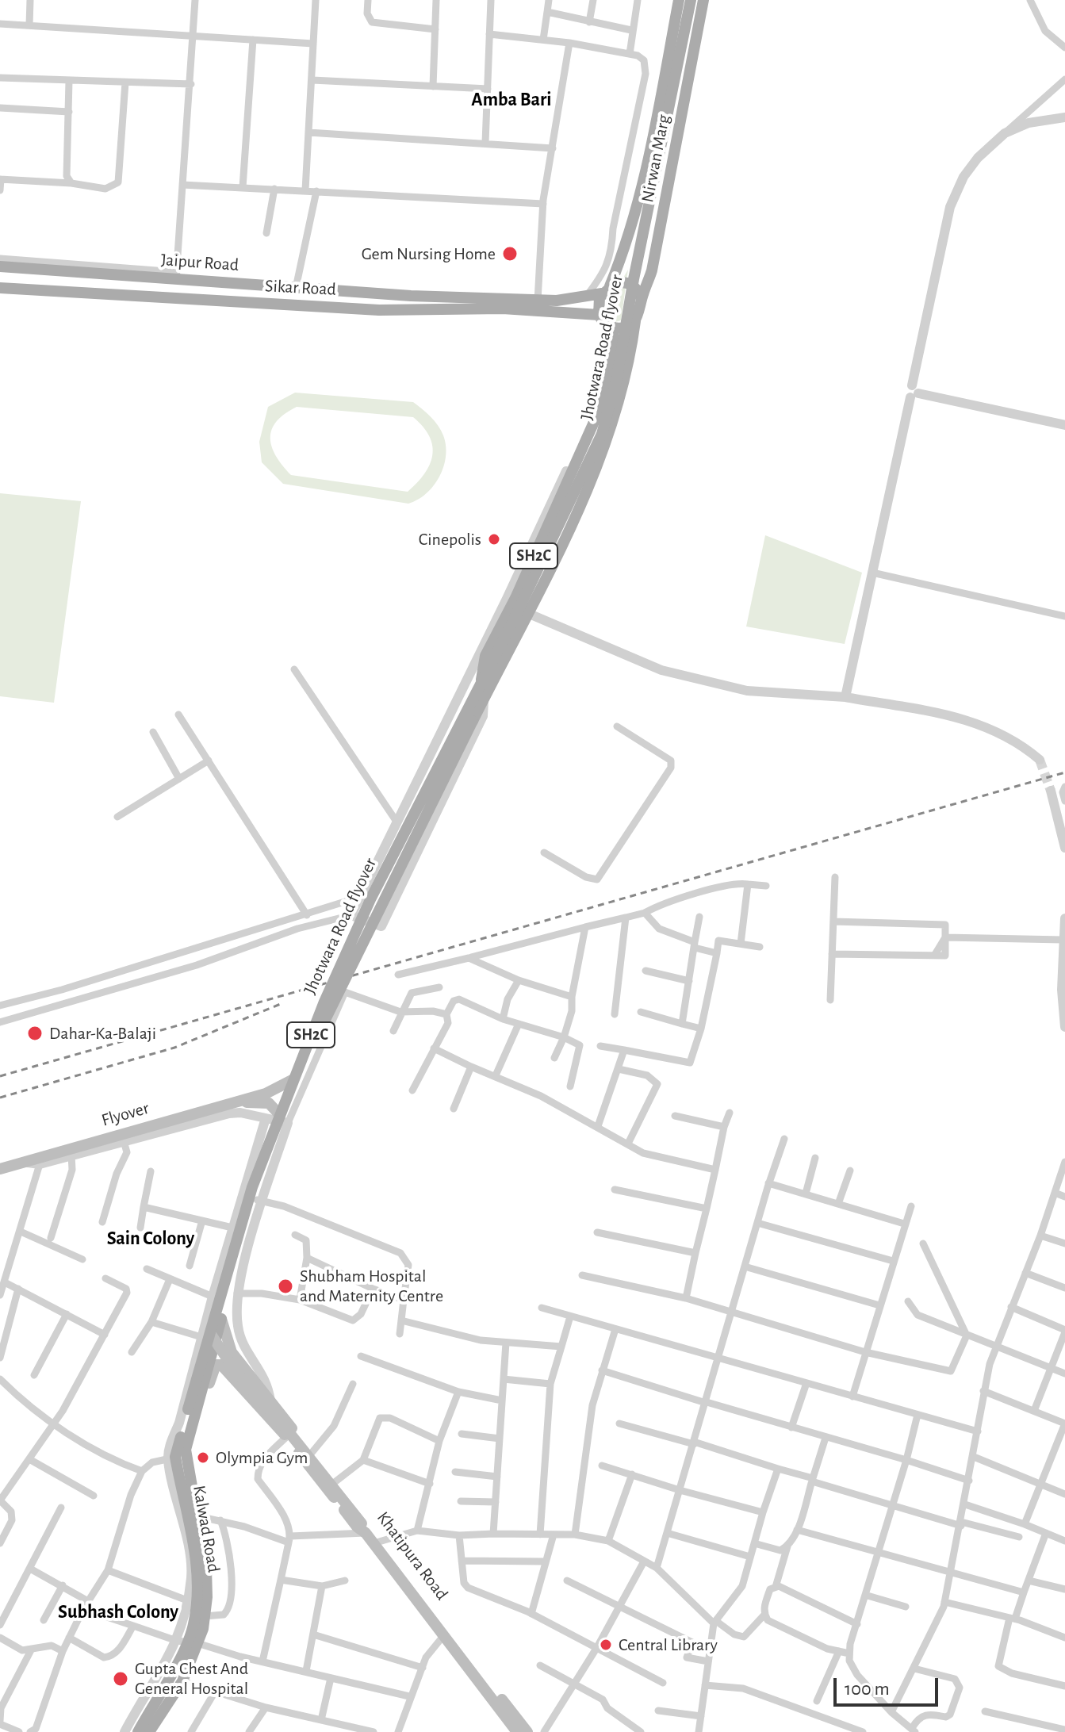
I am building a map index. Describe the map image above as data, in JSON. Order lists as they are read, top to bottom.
{
  "streets": {
    "main road": [
      "Nirwan Marg",
      "Jaipur Road",
      "Sikar Road",
      "Jhotwara Road flyover",
      "SH2C",
      "Flyover",
      "Kalwad Road",
      "Khatipura Road"
    ]
  },
  "crossings": [
    ["Nirwan Marg", "Sikar Road"],
    ["Nirwan Marg", "Jhotwara Road flyover"],
    ["Nirwan Marg", "SH2C"],
    ["Sikar Road", "SH2C"],
    ["Jhotwara Road flyover", "SH2C"],
    ["Jhotwara Road flyover", "Flyover"],
    ["Jhotwara Road flyover", "Khatipura Road"],
    ["SH2C", "Kalwad Road"]
  ],
  "districts": ["Amba Bari", "Sain Colony", "Subhash Colony"],
  "places": [
    "Gem Nursing Home",
    "Cinepolis",
    "Dahar-Ka-Balaji",
    "Shubham Hospital and Maternity Centre",
    "Olympia Gym",
    "Central Library",
    "Gupta Chest And General Hospital"
  ],
  "scale_bar": "100 m"
}
